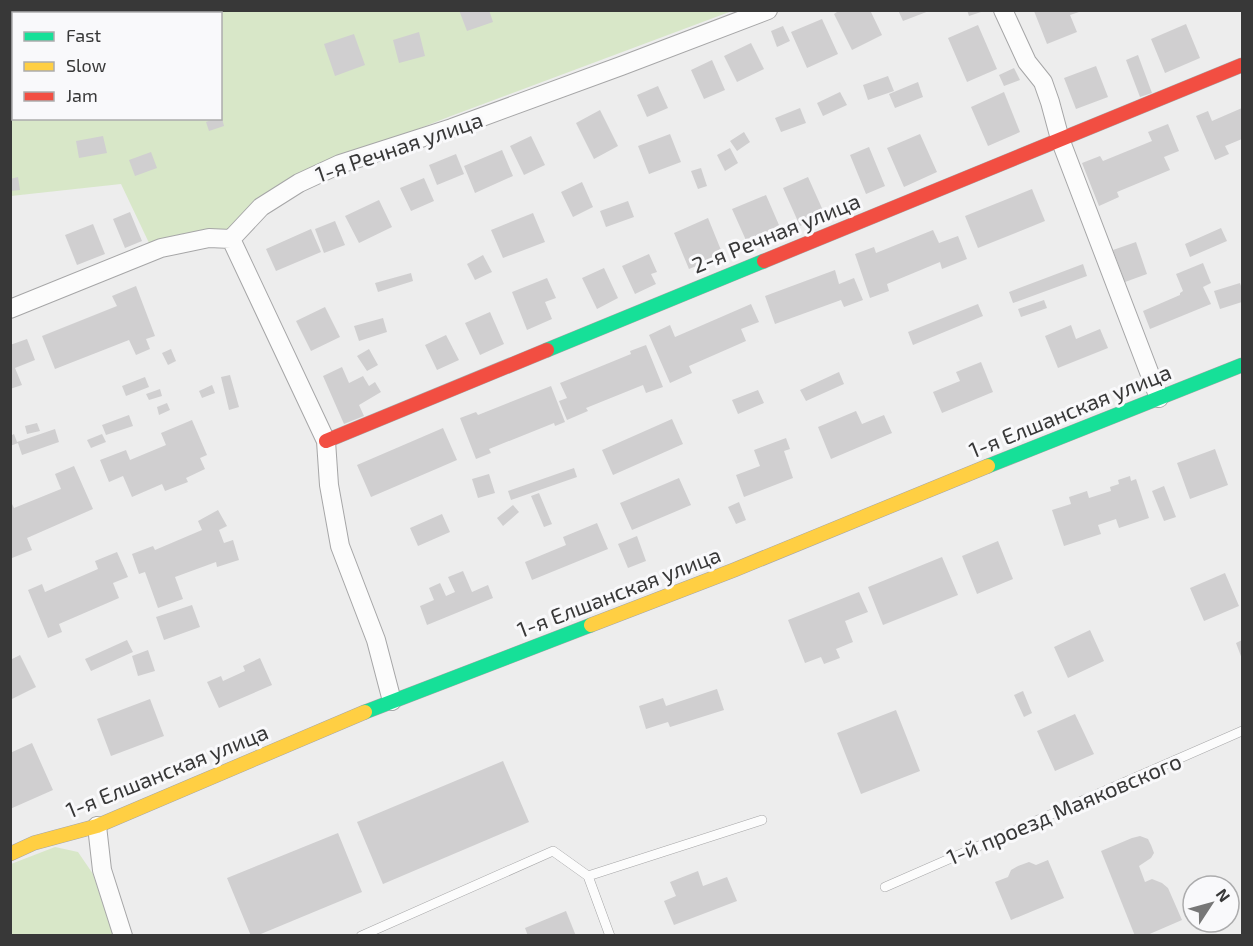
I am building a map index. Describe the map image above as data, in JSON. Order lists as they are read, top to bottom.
{
  "streets": {
    "street": ["1-я Речная улица", "2-я Речная улица", "1-я Елшанская улица"],
    "lane": ["1-й проезд Маяковского"]
  },
  "legend": ["Fast", "Slow", "Jam"],
  "north": "top right"
}
